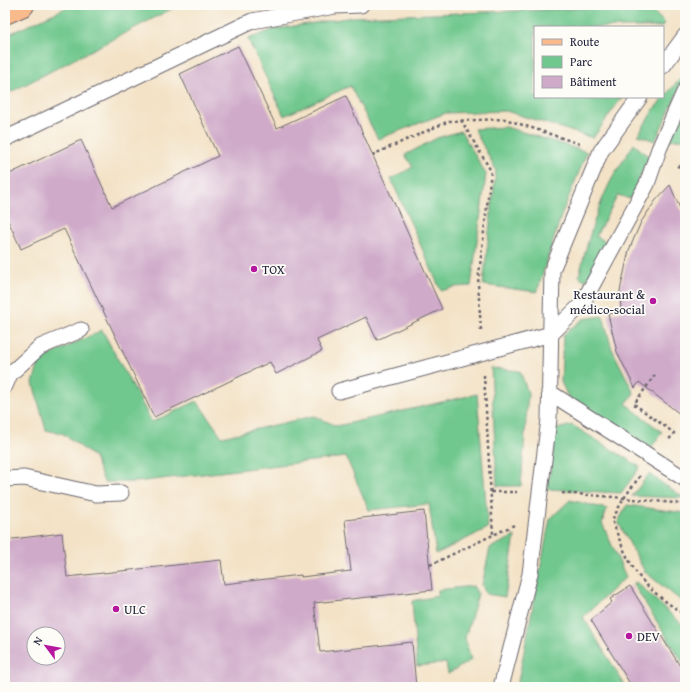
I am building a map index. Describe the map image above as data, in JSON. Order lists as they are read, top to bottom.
{
  "places": [
    "TOX",
    "Restaurant & médico-social",
    "ULC",
    "DEV"
  ],
  "legend": ["Route", "Parc", "Bâtiment"],
  "north": "top left"
}
